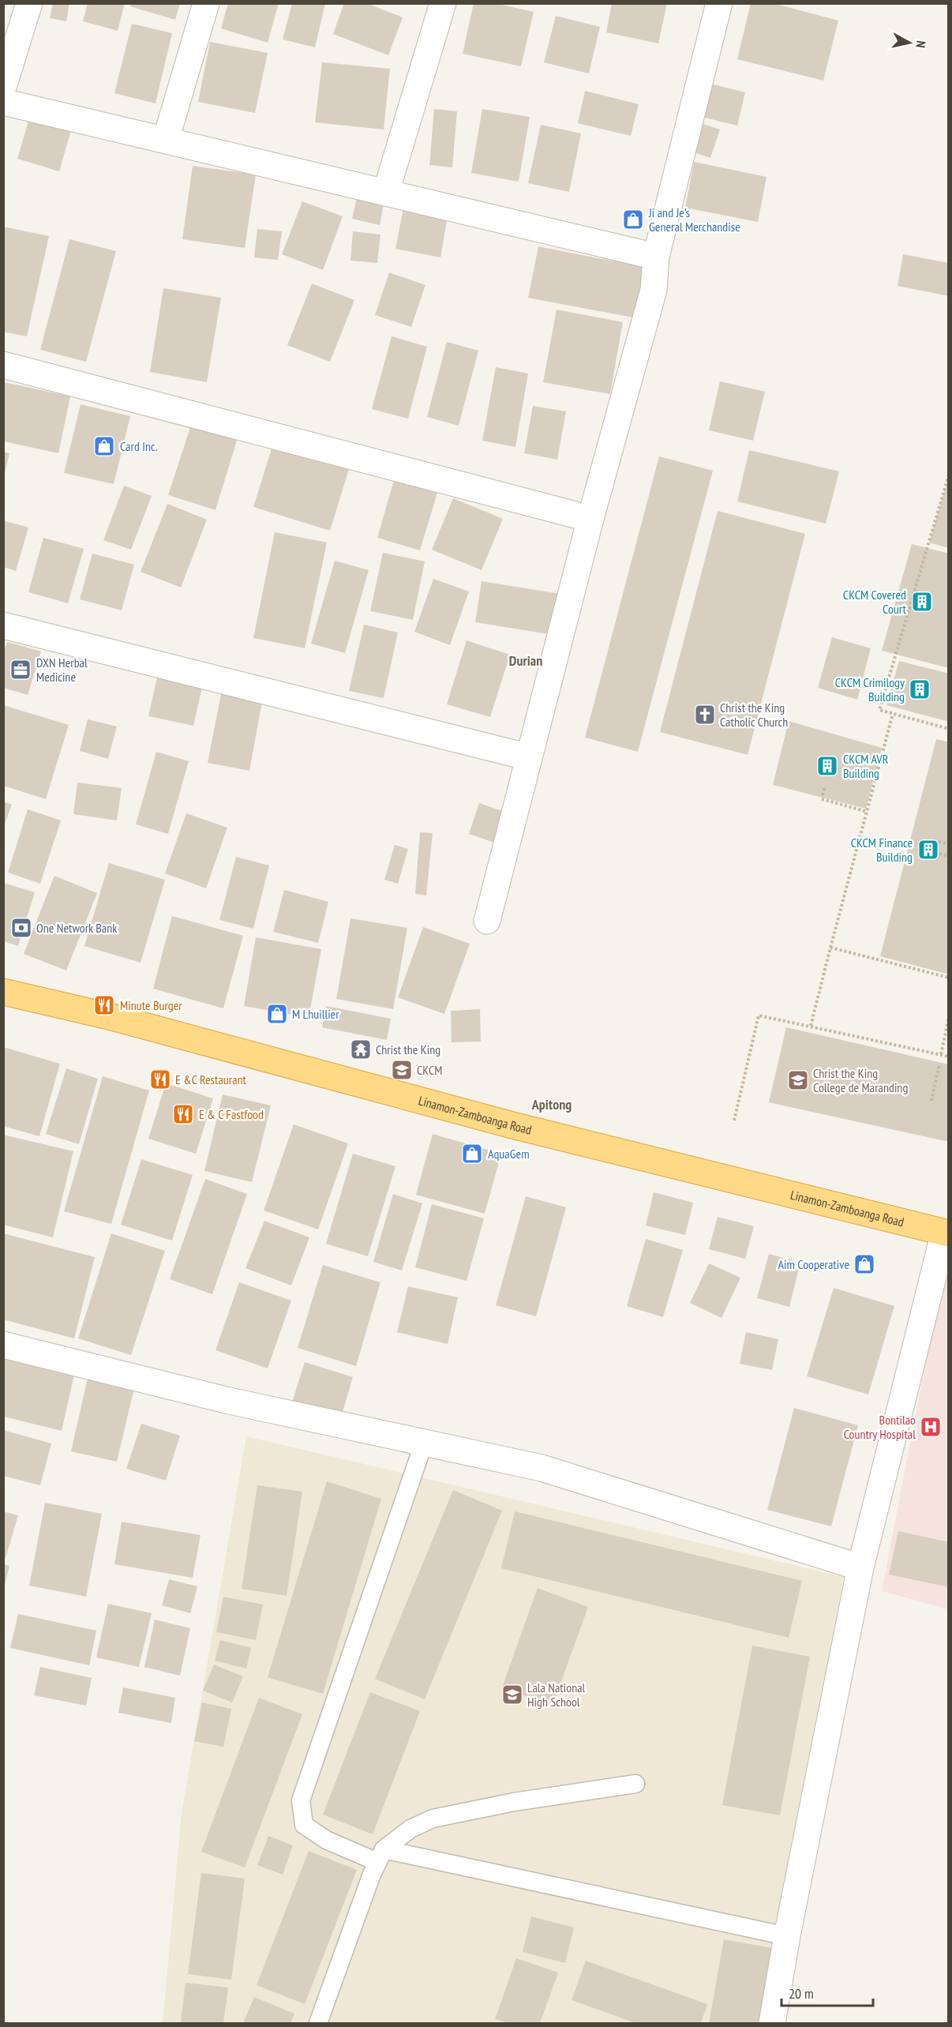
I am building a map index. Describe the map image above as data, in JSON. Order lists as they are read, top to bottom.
{
  "streets": {
    "highway": ["Linamon-Zamboanga Road"]
  },
  "districts": ["Durian", "Apitong"],
  "places": {
    "shop": [
      "Ji and Je's General Merchandise",
      "Card Inc.",
      "M Lhuillier",
      "AquaGem",
      "Aim Cooperative"
    ],
    "building": [
      "CKCM Covered Court",
      "CKCM Crimilogy Building",
      "CKCM AVR Building",
      "CKCM Finance Building"
    ],
    "office": ["DXN Herbal Medicine"],
    "church": ["Christ the King Catholic Church"],
    "bank": ["One Network Bank"],
    "restaurant": ["Minute Burger", "E &C Restaurant", "E & C Fastfood"],
    "temple": ["Christ the King"],
    "school or university": ["CKCM", "Christ the King College de Maranding", "Lala National High School"],
    "hospital": ["Bontilao Country Hospital"]
  },
  "scale_bar": "20 m",
  "north": "right"
}
